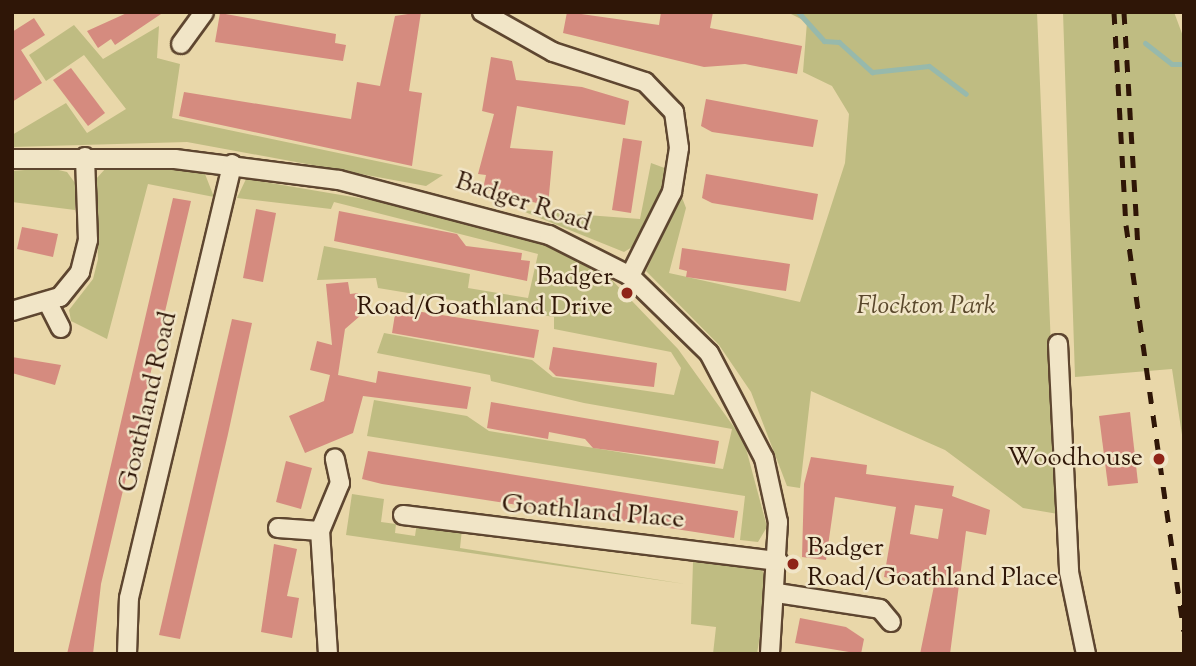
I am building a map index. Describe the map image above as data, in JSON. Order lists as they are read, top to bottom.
{
  "streets": {
    "street": ["Badger Road", "Goathland Road", "Goathland Place"]
  },
  "crossings": [
    ["Badger Road", "Goathland Road"],
    ["Badger Road", "Goathland Place"]
  ],
  "parks": ["Flockton Park"],
  "places": ["Badger Road/Goathland Drive", "Woodhouse", "Badger Road/Goathland Place"]
}
